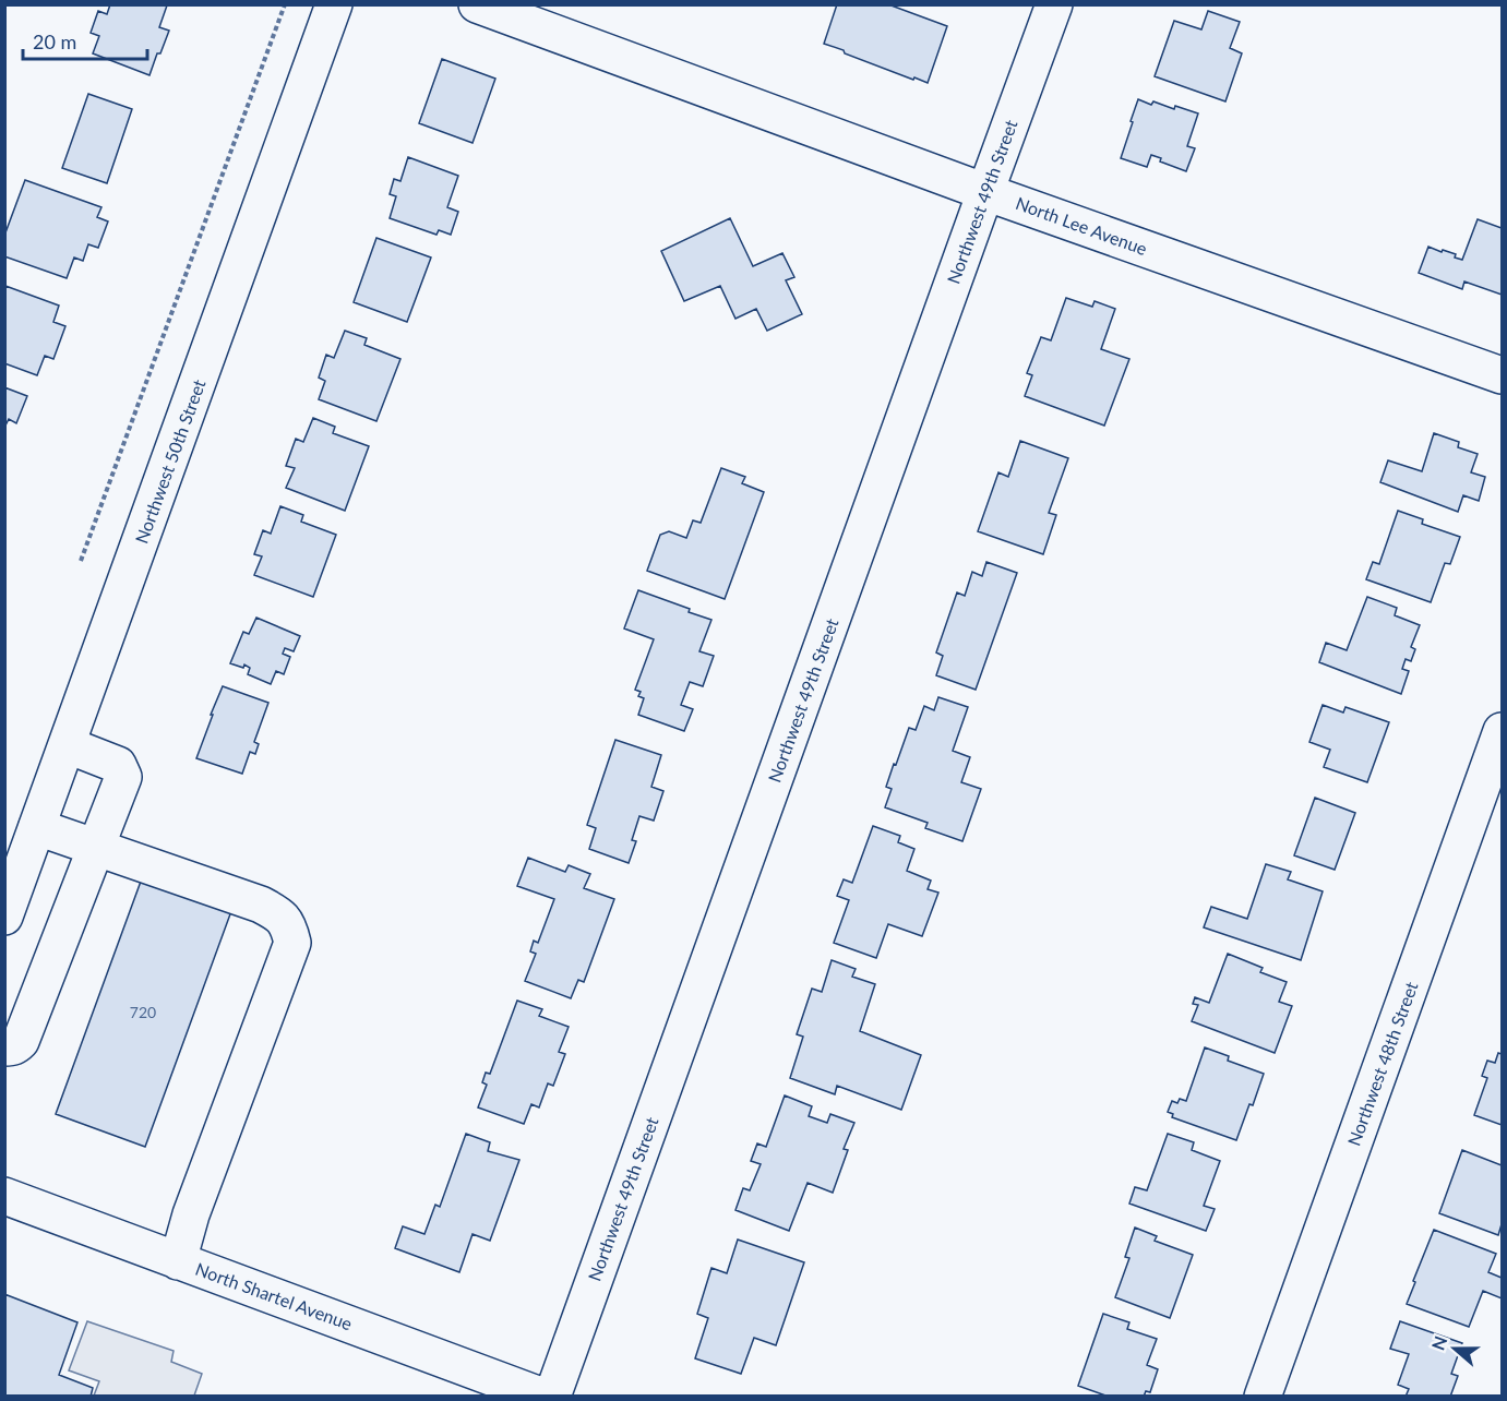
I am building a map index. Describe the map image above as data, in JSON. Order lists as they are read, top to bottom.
{
  "streets": {
    "street": [
      "Northwest 49th Street",
      "North Lee Avenue",
      "Northwest 50th Street",
      "Northwest 48th Street",
      "North Shartel Avenue"
    ]
  },
  "crossings": [
    ["Northwest 49th Street", "North Lee Avenue"]
  ],
  "house_numbers": ["720"],
  "scale_bar": "20 m",
  "north": "left"
}
